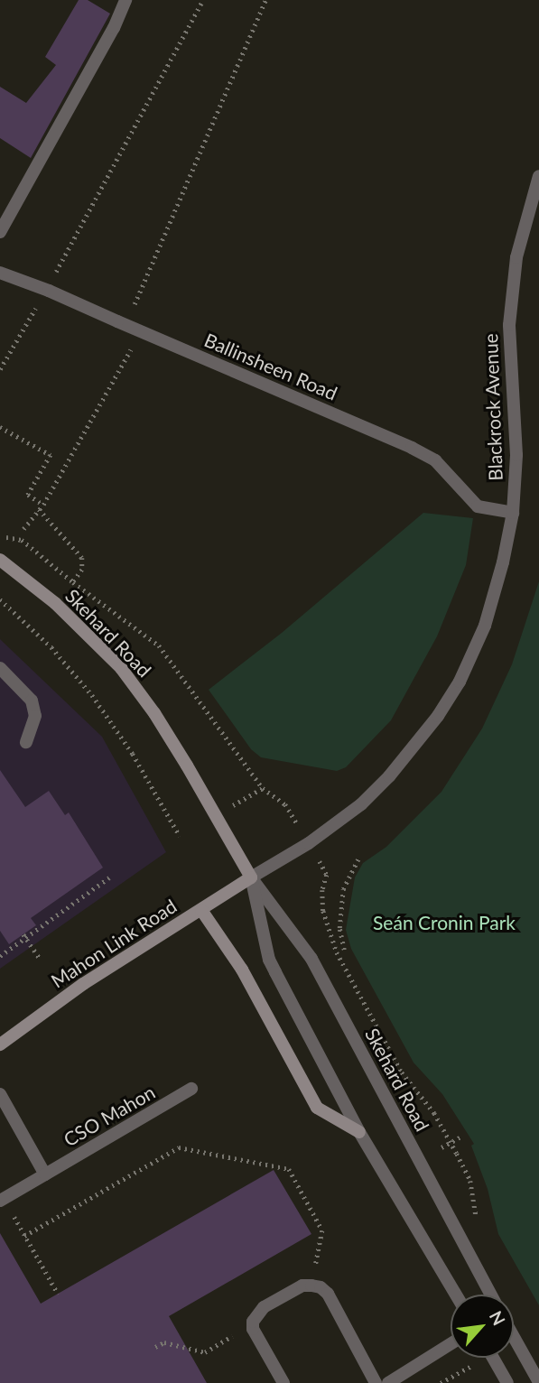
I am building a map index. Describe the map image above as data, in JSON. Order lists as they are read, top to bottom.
{
  "streets": {
    "main road": ["Skehard Road", "Mahon Link Road"],
    "street": ["Ballinsheen Road", "Blackrock Avenue", "CSO Mahon"]
  },
  "crossings": [
    ["Ballinsheen Road", "Blackrock Avenue"],
    ["Blackrock Avenue", "Skehard Road"],
    ["Blackrock Avenue", "Mahon Link Road"],
    ["Skehard Road", "Mahon Link Road"]
  ],
  "parks": ["Seán Cronin Park"],
  "north": "top right"
}
